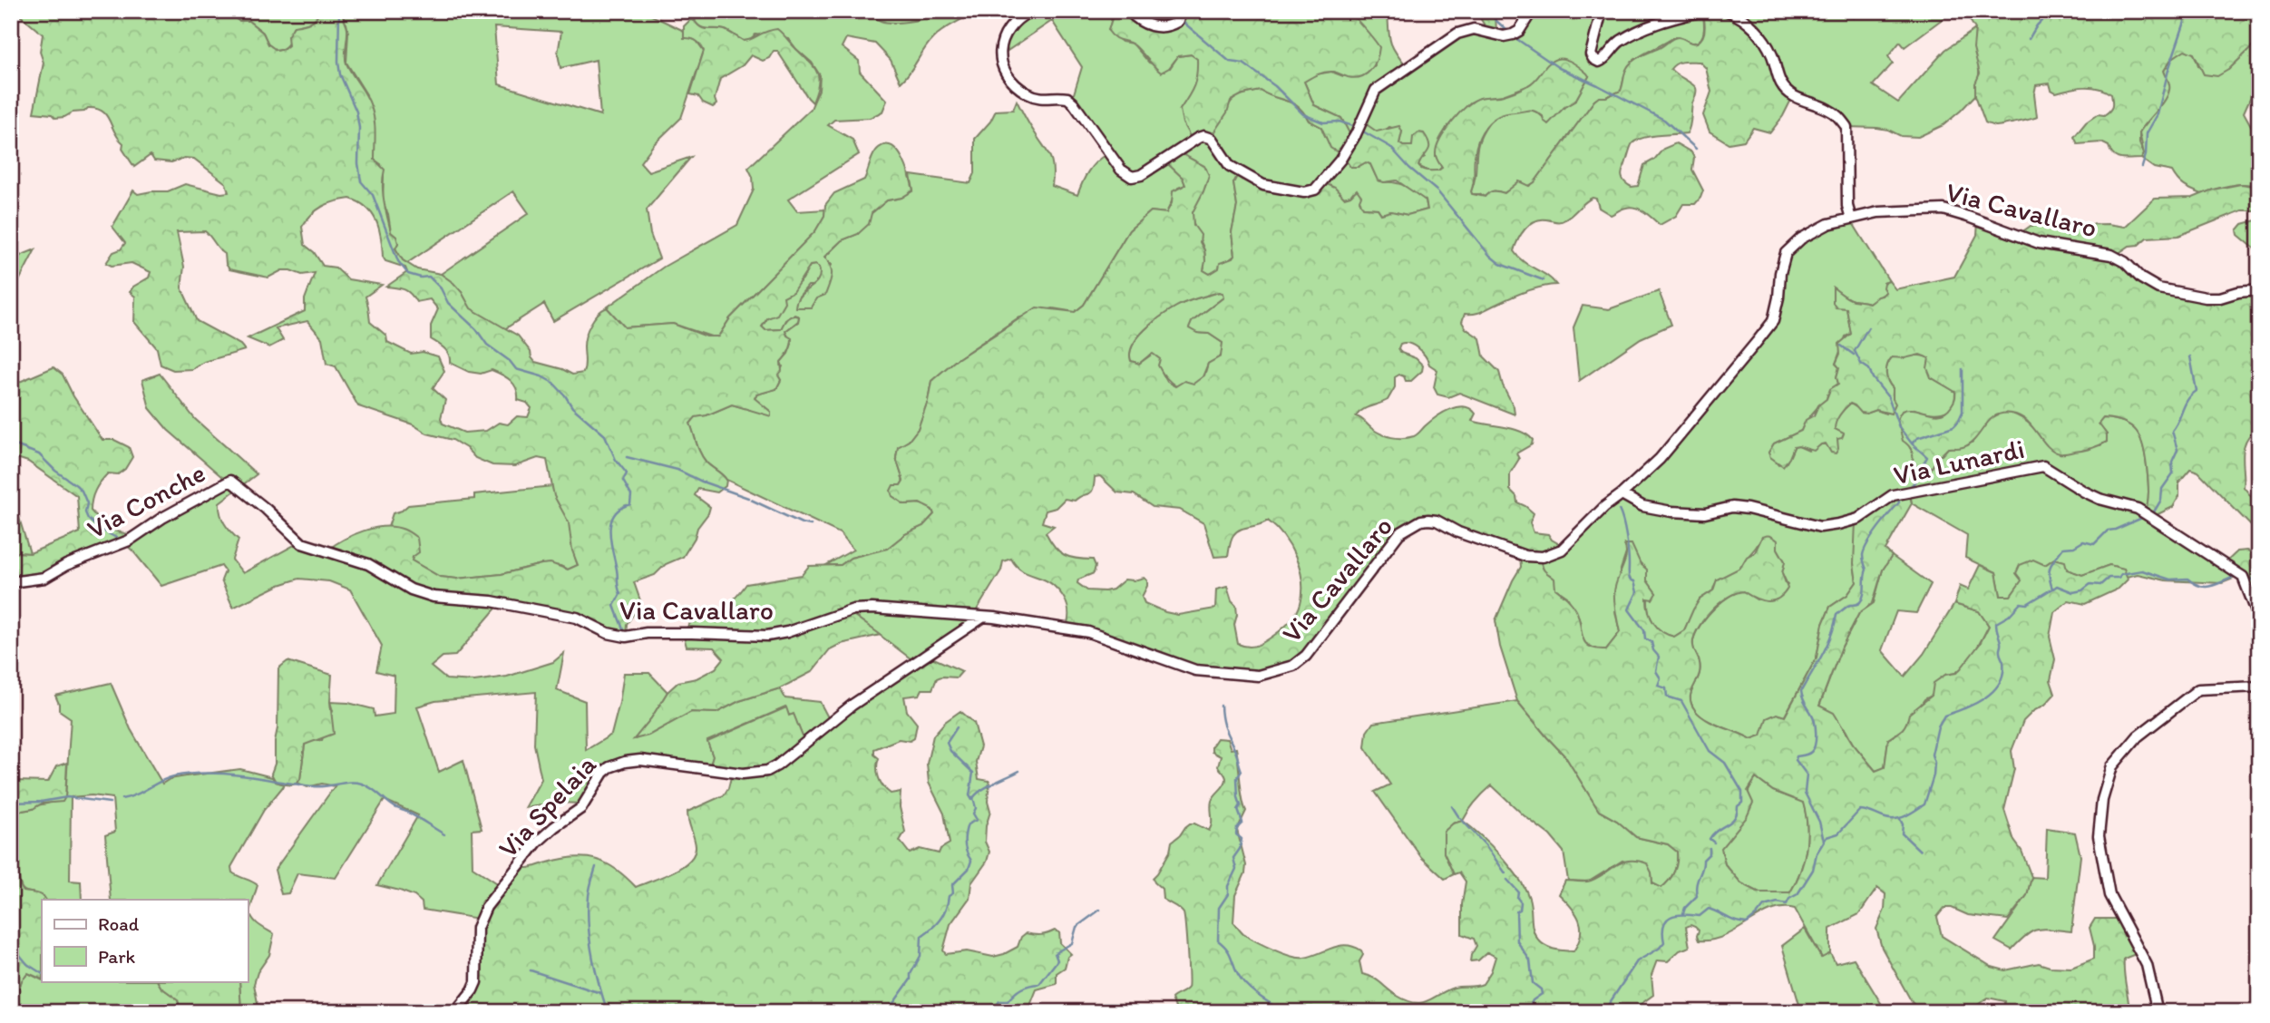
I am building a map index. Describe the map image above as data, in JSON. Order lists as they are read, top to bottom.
{
  "streets": {
    "street": [
      "Via Cavallaro",
      "Via Lunardi",
      "Via Conche",
      "Via Spelaia"
    ]
  },
  "crossings": [
    ["Via Cavallaro", "Via Lunardi"],
    ["Via Cavallaro", "Via Conche"],
    ["Via Cavallaro", "Via Spelaia"]
  ],
  "legend": ["Road", "Park"]
}
